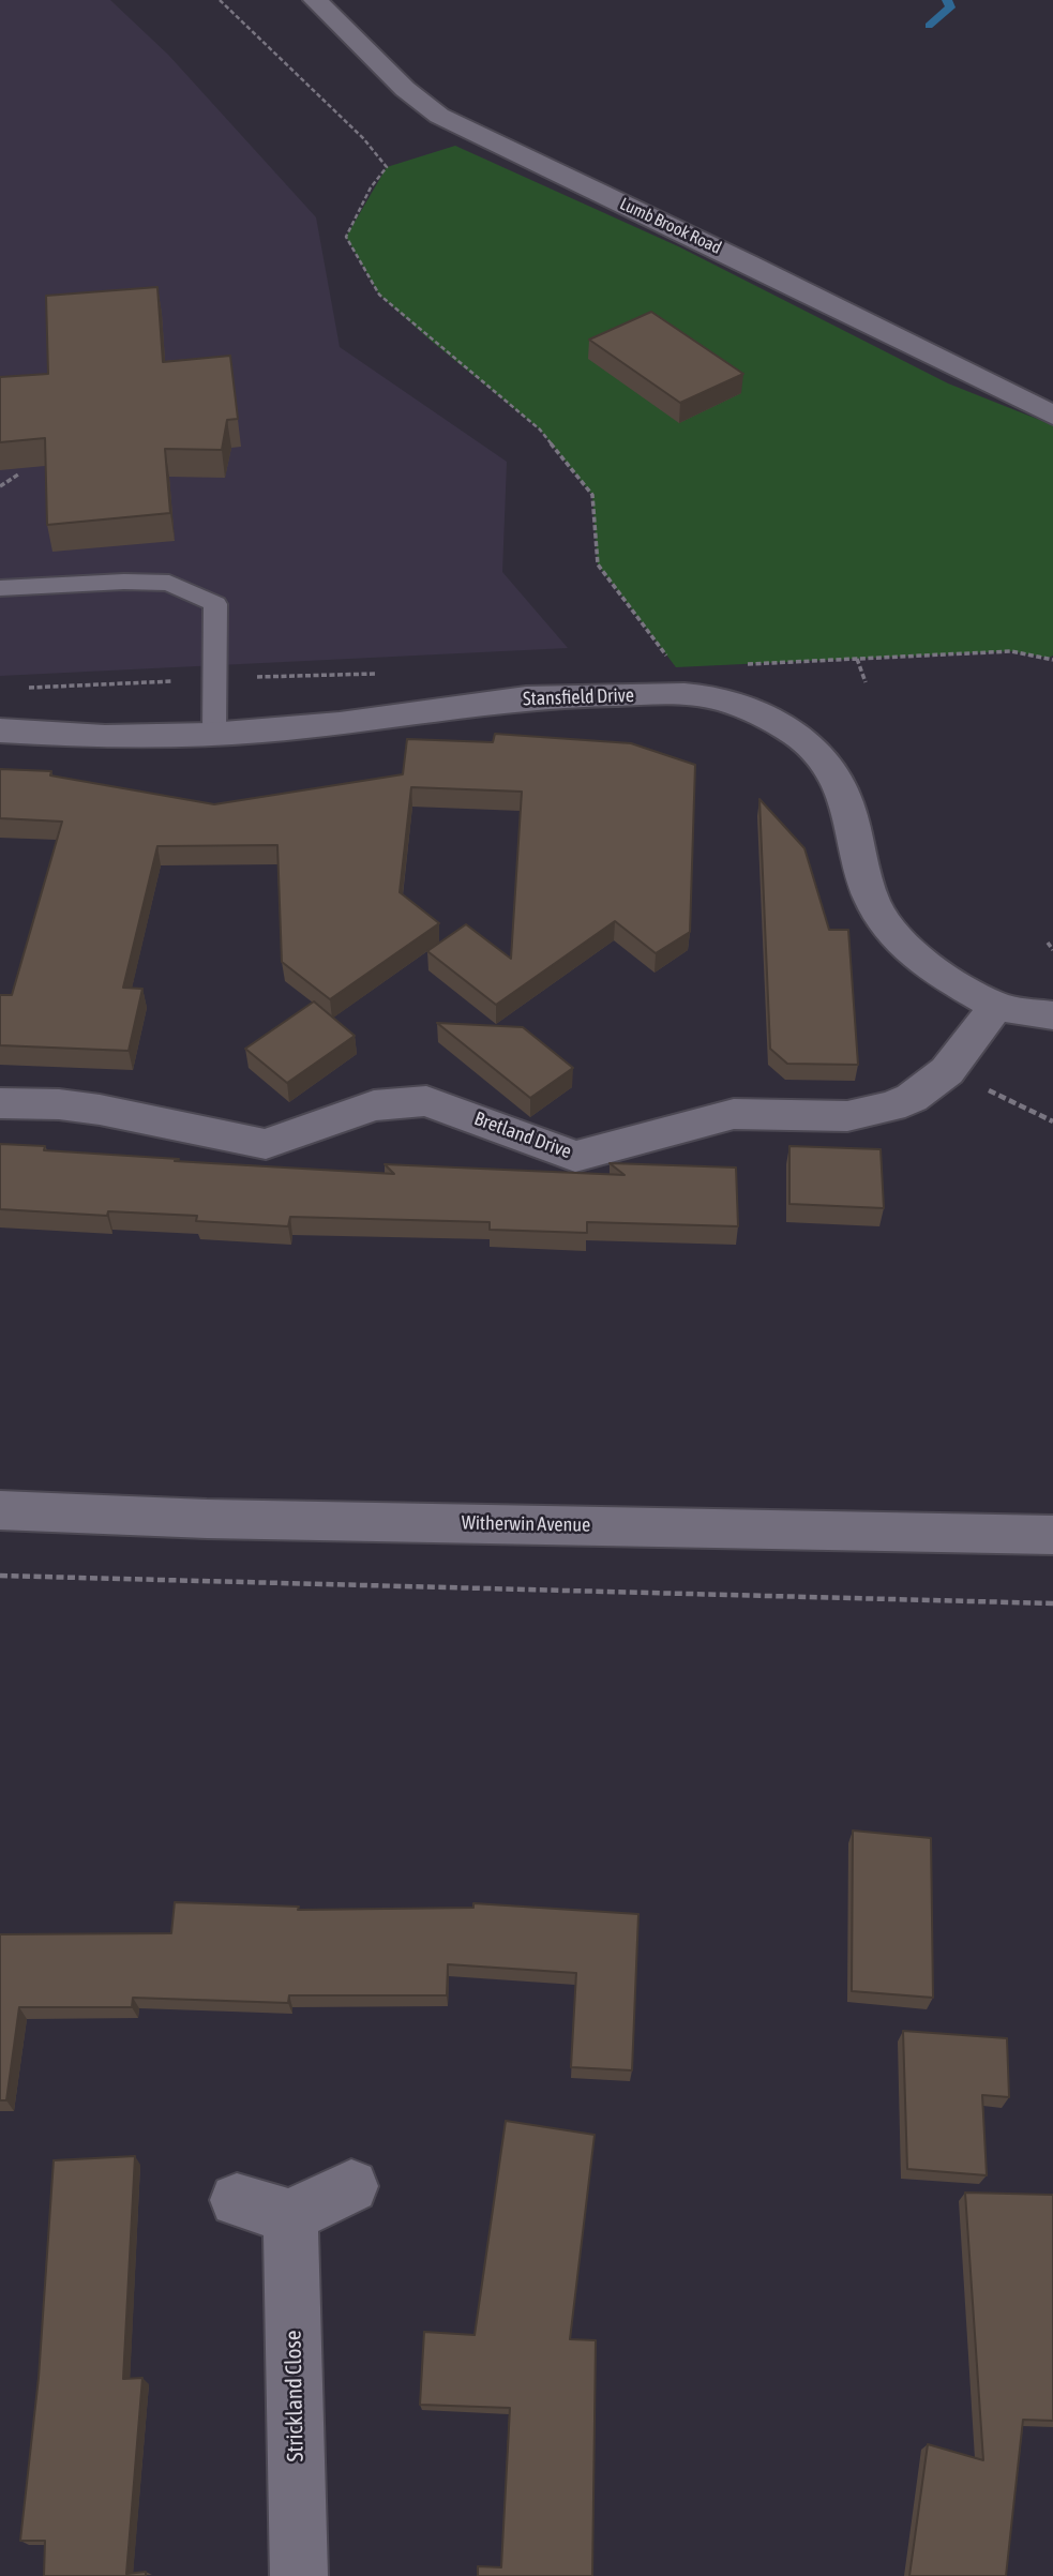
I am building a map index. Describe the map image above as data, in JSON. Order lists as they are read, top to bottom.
{
  "streets": {
    "street": [
      "Lumb Brook Road",
      "Stansfield Drive",
      "Bretland Drive",
      "Witherwin Avenue",
      "Strickland Close"
    ]
  },
  "crossings": [
    ["Stansfield Drive", "Bretland Drive"]
  ]
}
